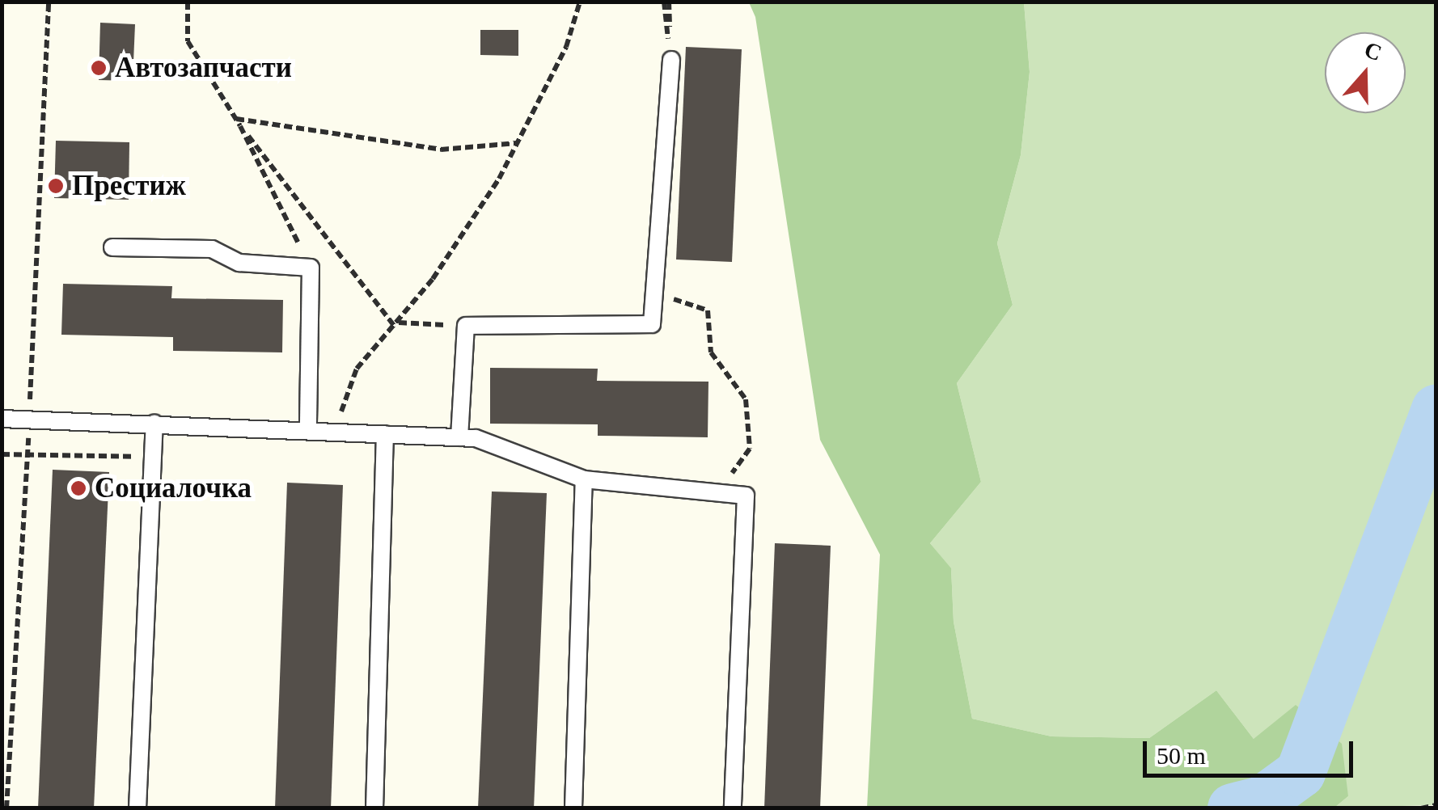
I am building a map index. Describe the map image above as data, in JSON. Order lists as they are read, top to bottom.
{
  "places": ["Автозапчасти", "Престиж", "Социалочка"],
  "scale_bar": "50 m",
  "north": "top"
}
